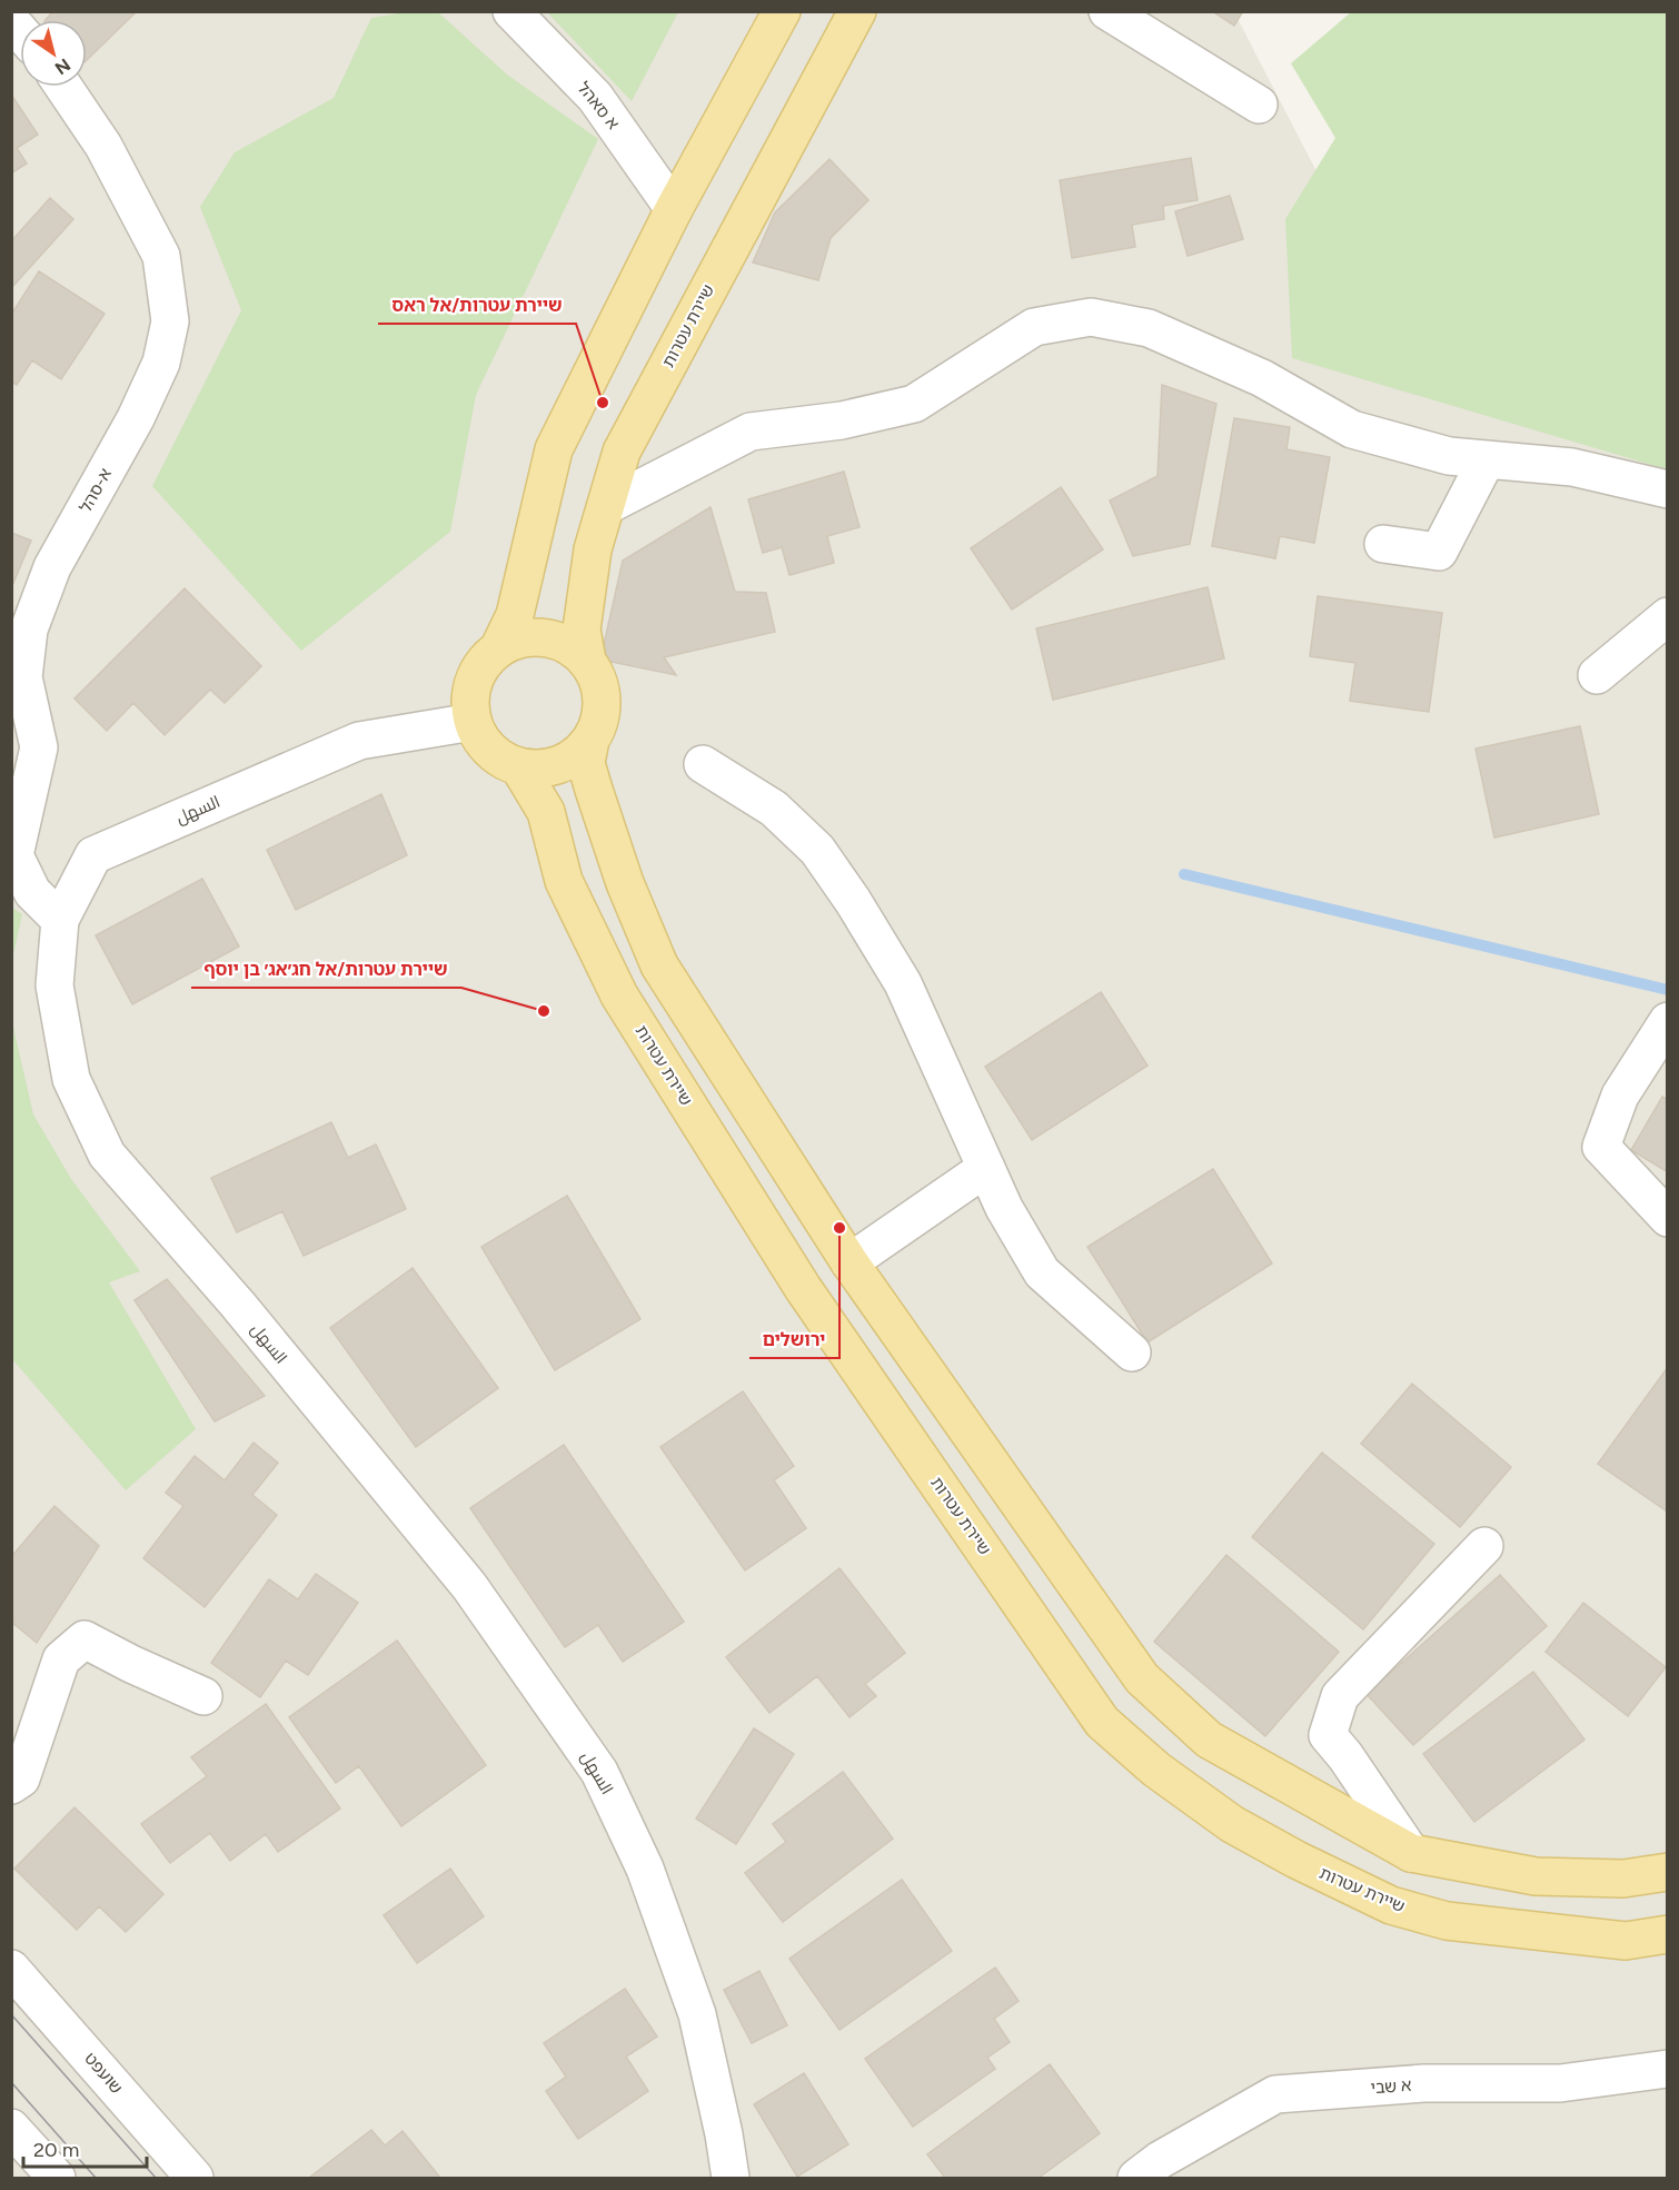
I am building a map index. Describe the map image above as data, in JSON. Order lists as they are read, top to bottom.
{
  "streets": {
    "main road": ["שיירת עטרות"],
    "street": [
      "א סאהל",
      "א-סהל",
      "السهل",
      "שועפט",
      "א שבי"
    ]
  },
  "crossings": [
    ["שיירת עטרות", "السهل"],
    ["א-סהל", "السهل"]
  ],
  "places": ["שיירת עטרות/אל ראס", "שיירת עטרות/אל חג׳אג׳ בן יוסף", "ירושלים"],
  "scale_bar": "20 m",
  "north": "bottom right"
}
